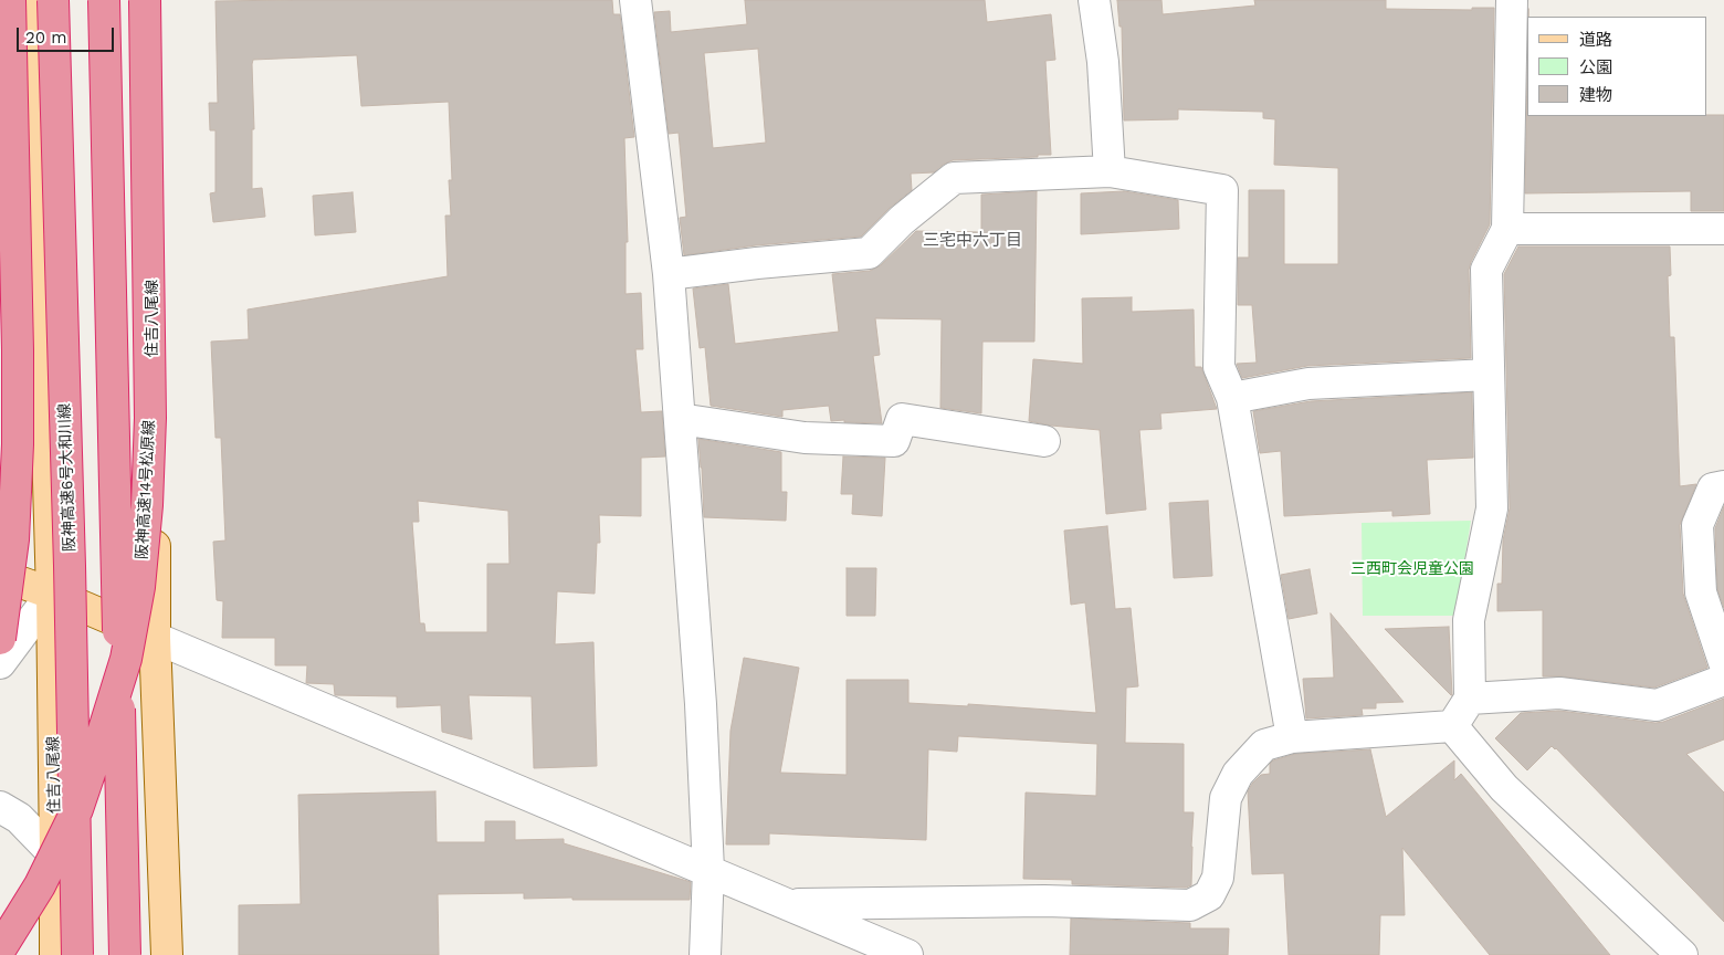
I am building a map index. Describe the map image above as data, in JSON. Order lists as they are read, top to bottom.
{
  "streets": {
    "highway": ["阪神高速6号大和川線", "阪神高速14号松原線"],
    "main road": ["住吉八尾線"]
  },
  "districts": ["三宅中六丁目"],
  "parks": ["三西町会児童公園"],
  "legend": ["道路", "公園", "建物"],
  "scale_bar": "20 m"
}
